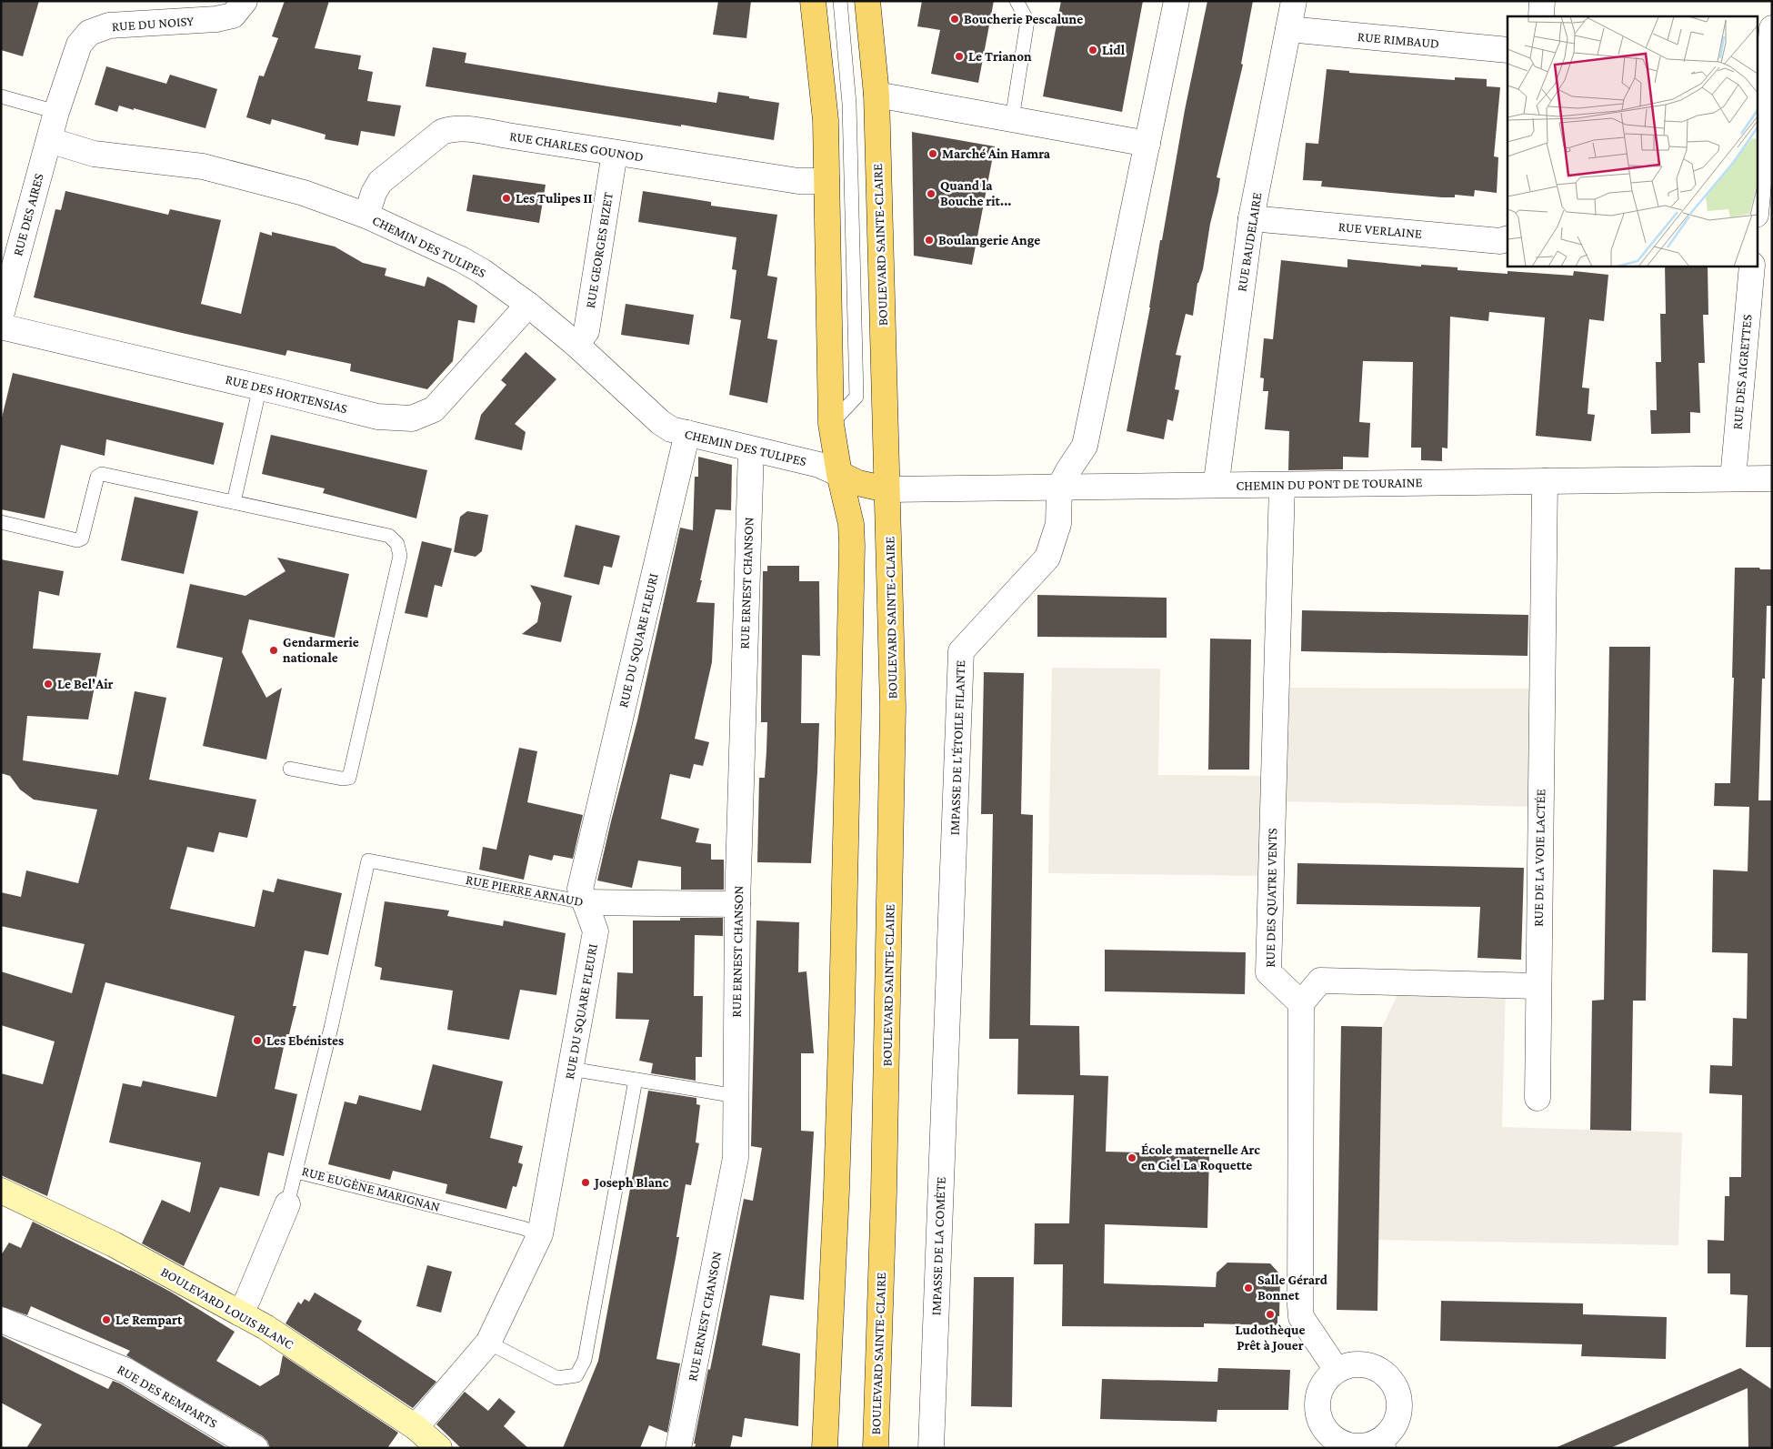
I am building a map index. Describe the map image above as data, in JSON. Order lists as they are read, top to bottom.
{
  "streets": {
    "main road": ["BOULEVARD SAINTE-CLAIRE", "BOULEVARD LOUIS BLANC"],
    "street": [
      "RUE DU NOISY",
      "RUE RIMBAUD",
      "RUE CHARLES GOUNOD",
      "RUE DES AIRES",
      "RUE VERLAINE",
      "RUE BAUDELAIRE",
      "CHEMIN DES TULIPES",
      "RUE GEORGES BIZET",
      "RUE DES AIGRETTES",
      "RUE DES HORTENSIAS",
      "CHEMIN DU PONT DE TOURAINE",
      "RUE ERNEST CHANSON",
      "RUE DU SQUARE FLEURI",
      "IMPASSE DE L'ÉTOILE FILANTE",
      "RUE DE LA VOIE LACTÉE",
      "RUE PIERRE ARNAUD",
      "RUE DES QUATRE VENTS",
      "IMPASSE DE LA COMÈTE",
      "RUE DES REMPARTS"
    ],
    "lane": ["RUE EUGÈNE MARIGNAN"]
  },
  "crossings": [
    ["RUE DU NOISY", "RUE DES AIRES"],
    ["RUE DU NOISY", "CHEMIN DES TULIPES"],
    ["RUE RIMBAUD", "RUE BAUDELAIRE"],
    ["RUE CHARLES GOUNOD", "CHEMIN DES TULIPES"],
    ["RUE CHARLES GOUNOD", "RUE GEORGES BIZET"],
    ["RUE DES AIRES", "CHEMIN DES TULIPES"],
    ["RUE VERLAINE", "RUE BAUDELAIRE"],
    ["RUE BAUDELAIRE", "CHEMIN DU PONT DE TOURAINE"],
    ["BOULEVARD SAINTE-CLAIRE", "CHEMIN DU PONT DE TOURAINE"],
    ["CHEMIN DES TULIPES", "RUE GEORGES BIZET"],
    ["CHEMIN DES TULIPES", "RUE DES HORTENSIAS"],
    ["CHEMIN DES TULIPES", "RUE ERNEST CHANSON"],
    ["CHEMIN DES TULIPES", "RUE DU SQUARE FLEURI"],
    ["RUE DES AIGRETTES", "CHEMIN DU PONT DE TOURAINE"],
    ["CHEMIN DU PONT DE TOURAINE", "IMPASSE DE L'ÉTOILE FILANTE"],
    ["CHEMIN DU PONT DE TOURAINE", "RUE DE LA VOIE LACTÉE"],
    ["CHEMIN DU PONT DE TOURAINE", "RUE DES QUATRE VENTS"],
    ["RUE ERNEST CHANSON", "RUE PIERRE ARNAUD"],
    ["RUE DU SQUARE FLEURI", "RUE PIERRE ARNAUD"],
    ["RUE DU SQUARE FLEURI", "RUE EUGÈNE MARIGNAN"],
    ["RUE DU SQUARE FLEURI", "BOULEVARD LOUIS BLANC"],
    ["IMPASSE DE L'ÉTOILE FILANTE", "IMPASSE DE LA COMÈTE"],
    ["RUE PIERRE ARNAUD", "RUE EUGÈNE MARIGNAN"]
  ],
  "places": [
    "Boucherie Pescalune",
    "Lidl",
    "Le Trianon",
    "Marché Ain Hamra",
    "Quand la Bouche rit...",
    "Les Tulipes II",
    "Boulangerie Ange",
    "Gendarmerie nationale",
    "Le Bel'Air",
    "Les Ebénistes",
    "École maternelle Arc en Ciel La Roquette",
    "Joseph Blanc",
    "Salle Gérard Bonnet",
    "Ludothèque Prêt à Jouer",
    "Le Rempart"
  ]
}
